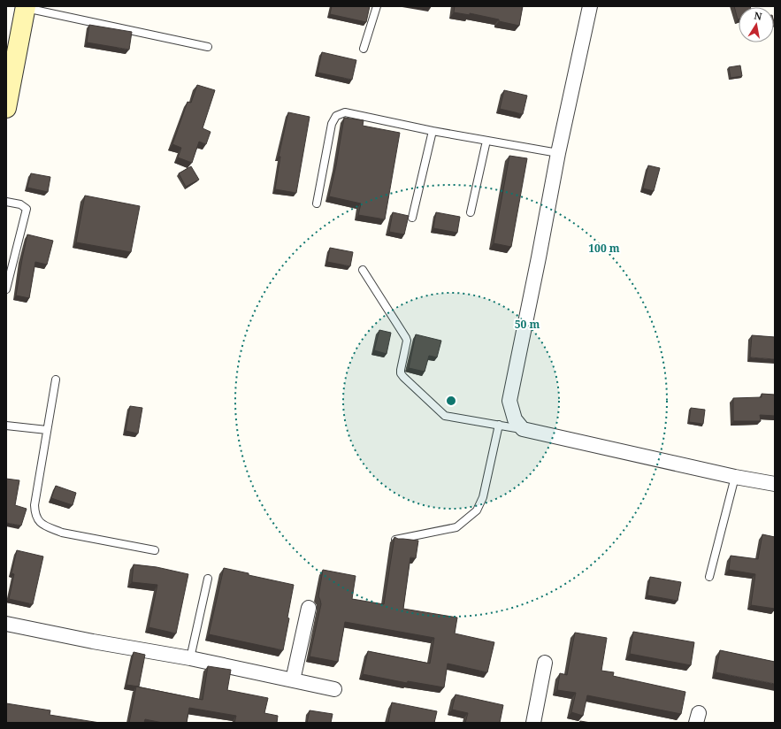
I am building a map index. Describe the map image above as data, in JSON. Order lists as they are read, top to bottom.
{
  "north": "top",
  "rings": ["100 m", "50 m"]
}
